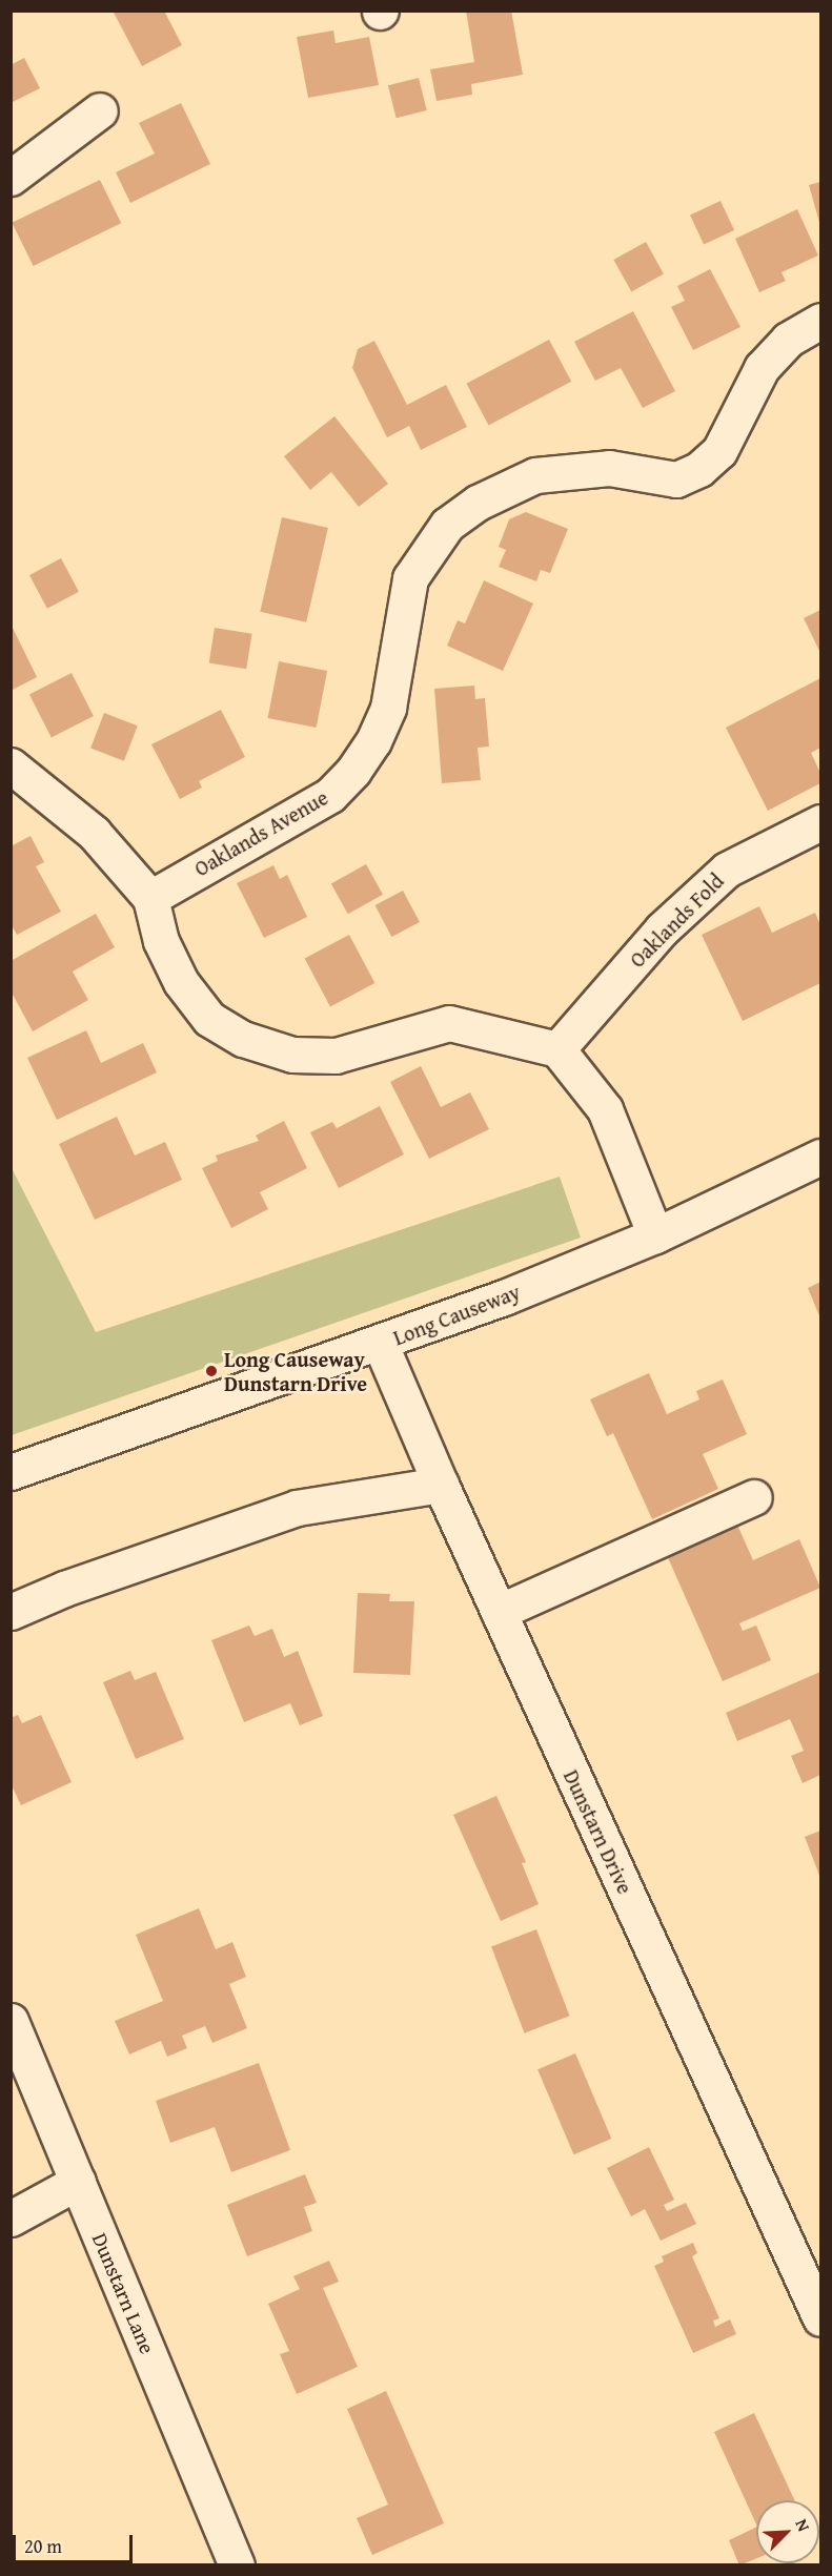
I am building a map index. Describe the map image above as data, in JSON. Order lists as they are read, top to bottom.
{
  "streets": {
    "street": [
      "Oaklands Avenue",
      "Oaklands Fold",
      "Long Causeway",
      "Dunstarn Drive",
      "Dunstarn Lane"
    ]
  },
  "crossings": [
    ["Long Causeway", "Dunstarn Drive"]
  ],
  "places": ["Long Causeway Dunstarn Drive"],
  "scale_bar": "20 m",
  "north": "top right"
}
